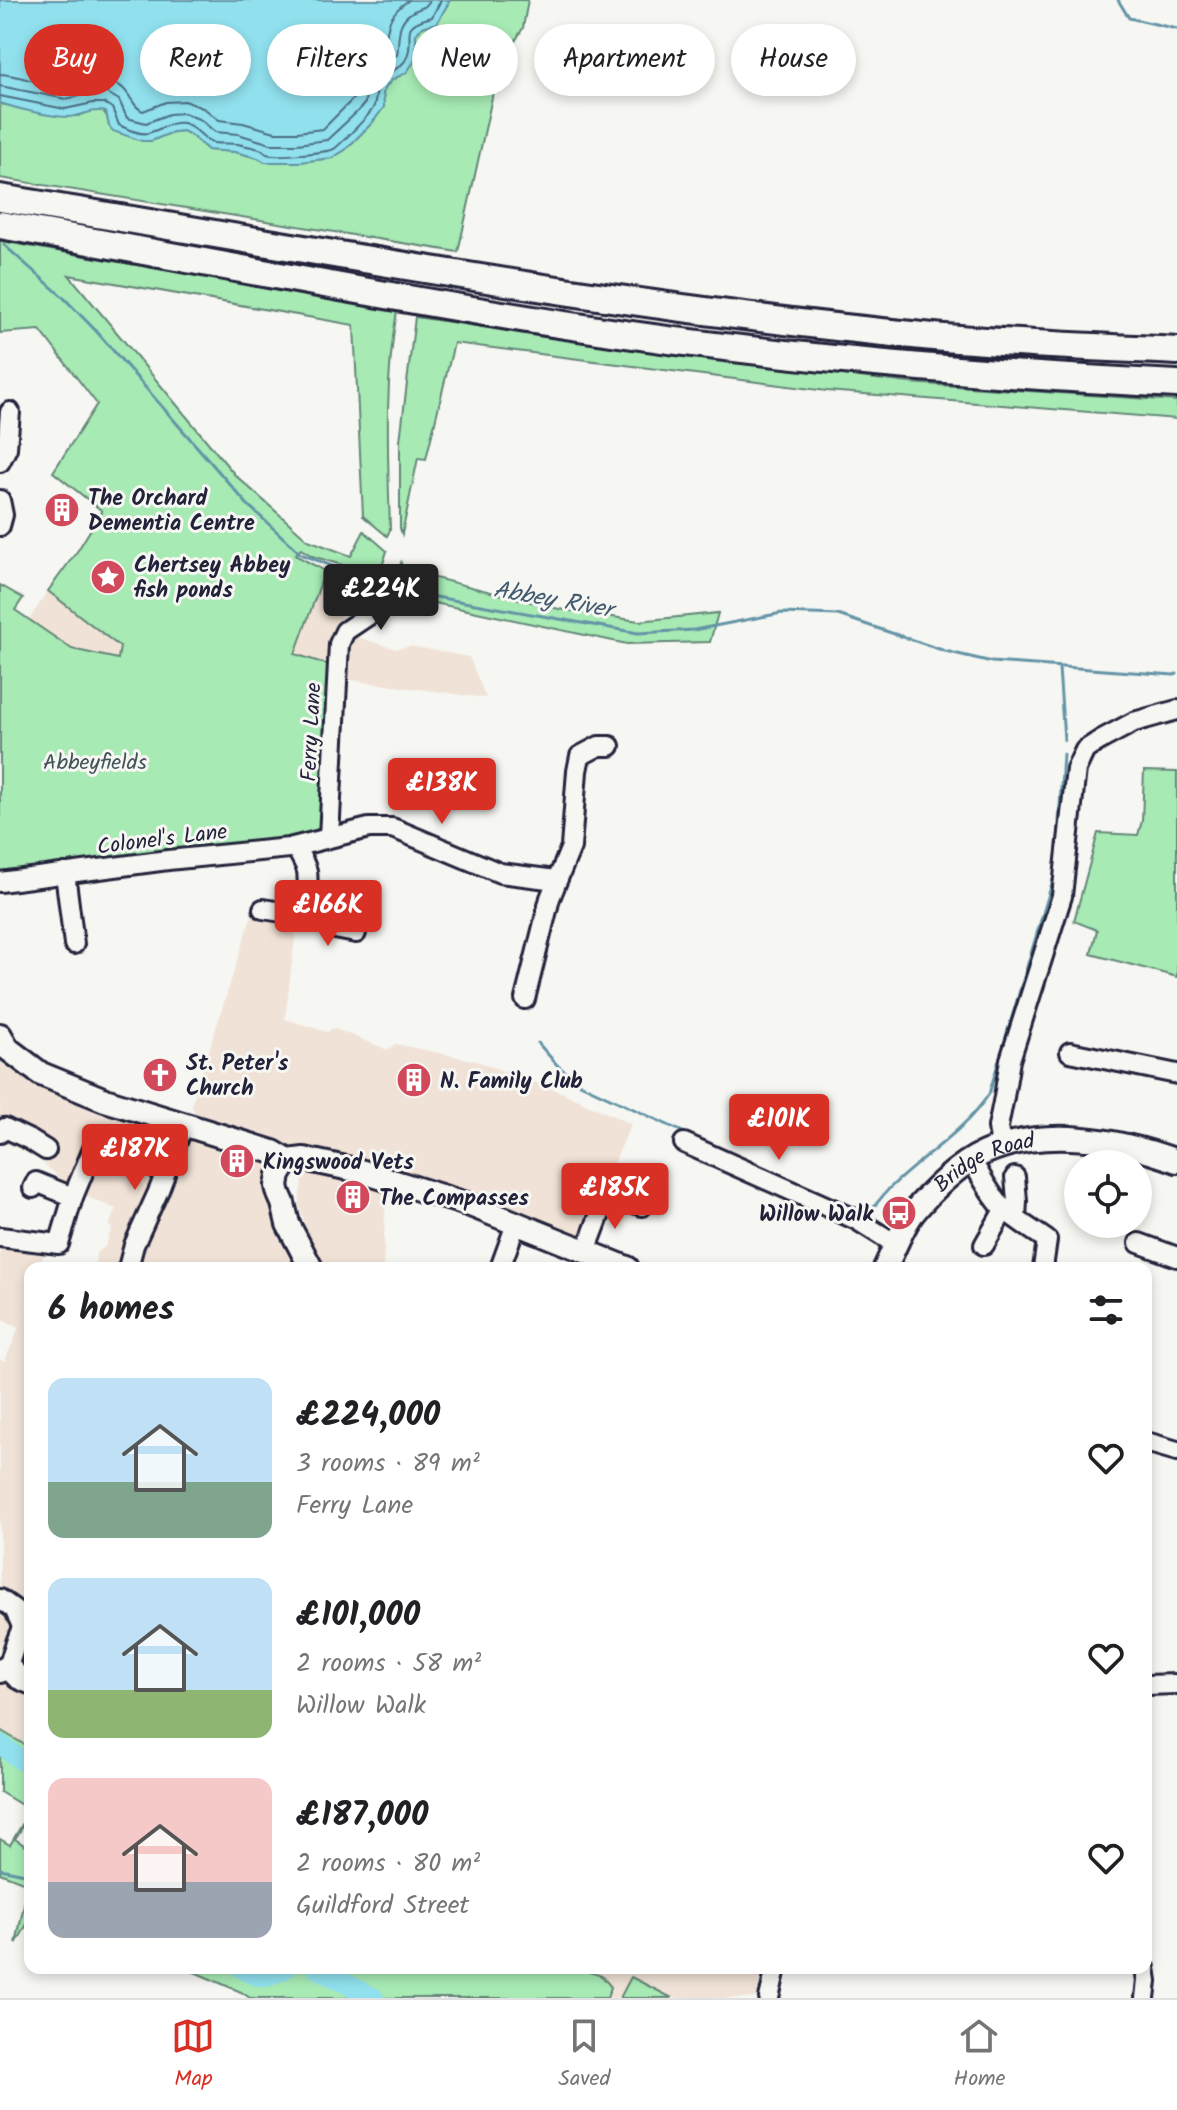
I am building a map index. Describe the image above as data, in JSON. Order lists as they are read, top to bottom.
{
  "streets": {
    "main road": ["Bridge Road"],
    "street": ["Ferry Lane", "Colonel's Lane"]
  },
  "crossings": [
    ["Ferry Lane", "Colonel's Lane"]
  ],
  "water": ["Abbey River"],
  "parks": ["Abbeyfields"],
  "places": {
    "building": [
      "The Orchard Dementia Centre",
      "N. Family Club",
      "Kingswood Vets",
      "The Compasses"
    ],
    "place": ["Chertsey Abbey fish ponds"],
    "church": ["St. Peter's Church"],
    "bus stop": ["Willow Walk"]
  },
  "page": {
    "chip": [
      "Buy",
      "Rent",
      "Filters",
      "New",
      "Apartment",
      "House"
    ],
    "price": [
      "£224K",
      "£138K",
      "£166K",
      "£101K",
      "£187K",
      "£185K"
    ],
    "heading": "6 homes",
    "list": [
      {
        "name": "£224,000",
        "note": "3 rooms · 89 m² · Ferry Lane"
      },
      {
        "name": "£101,000",
        "note": "2 rooms · 58 m² · Willow Walk"
      },
      {
        "name": "£187,000",
        "note": "2 rooms · 80 m² · Guildford Street"
      }
    ],
    "tabs": ["Map", "Saved", "Home"]
  }
}
